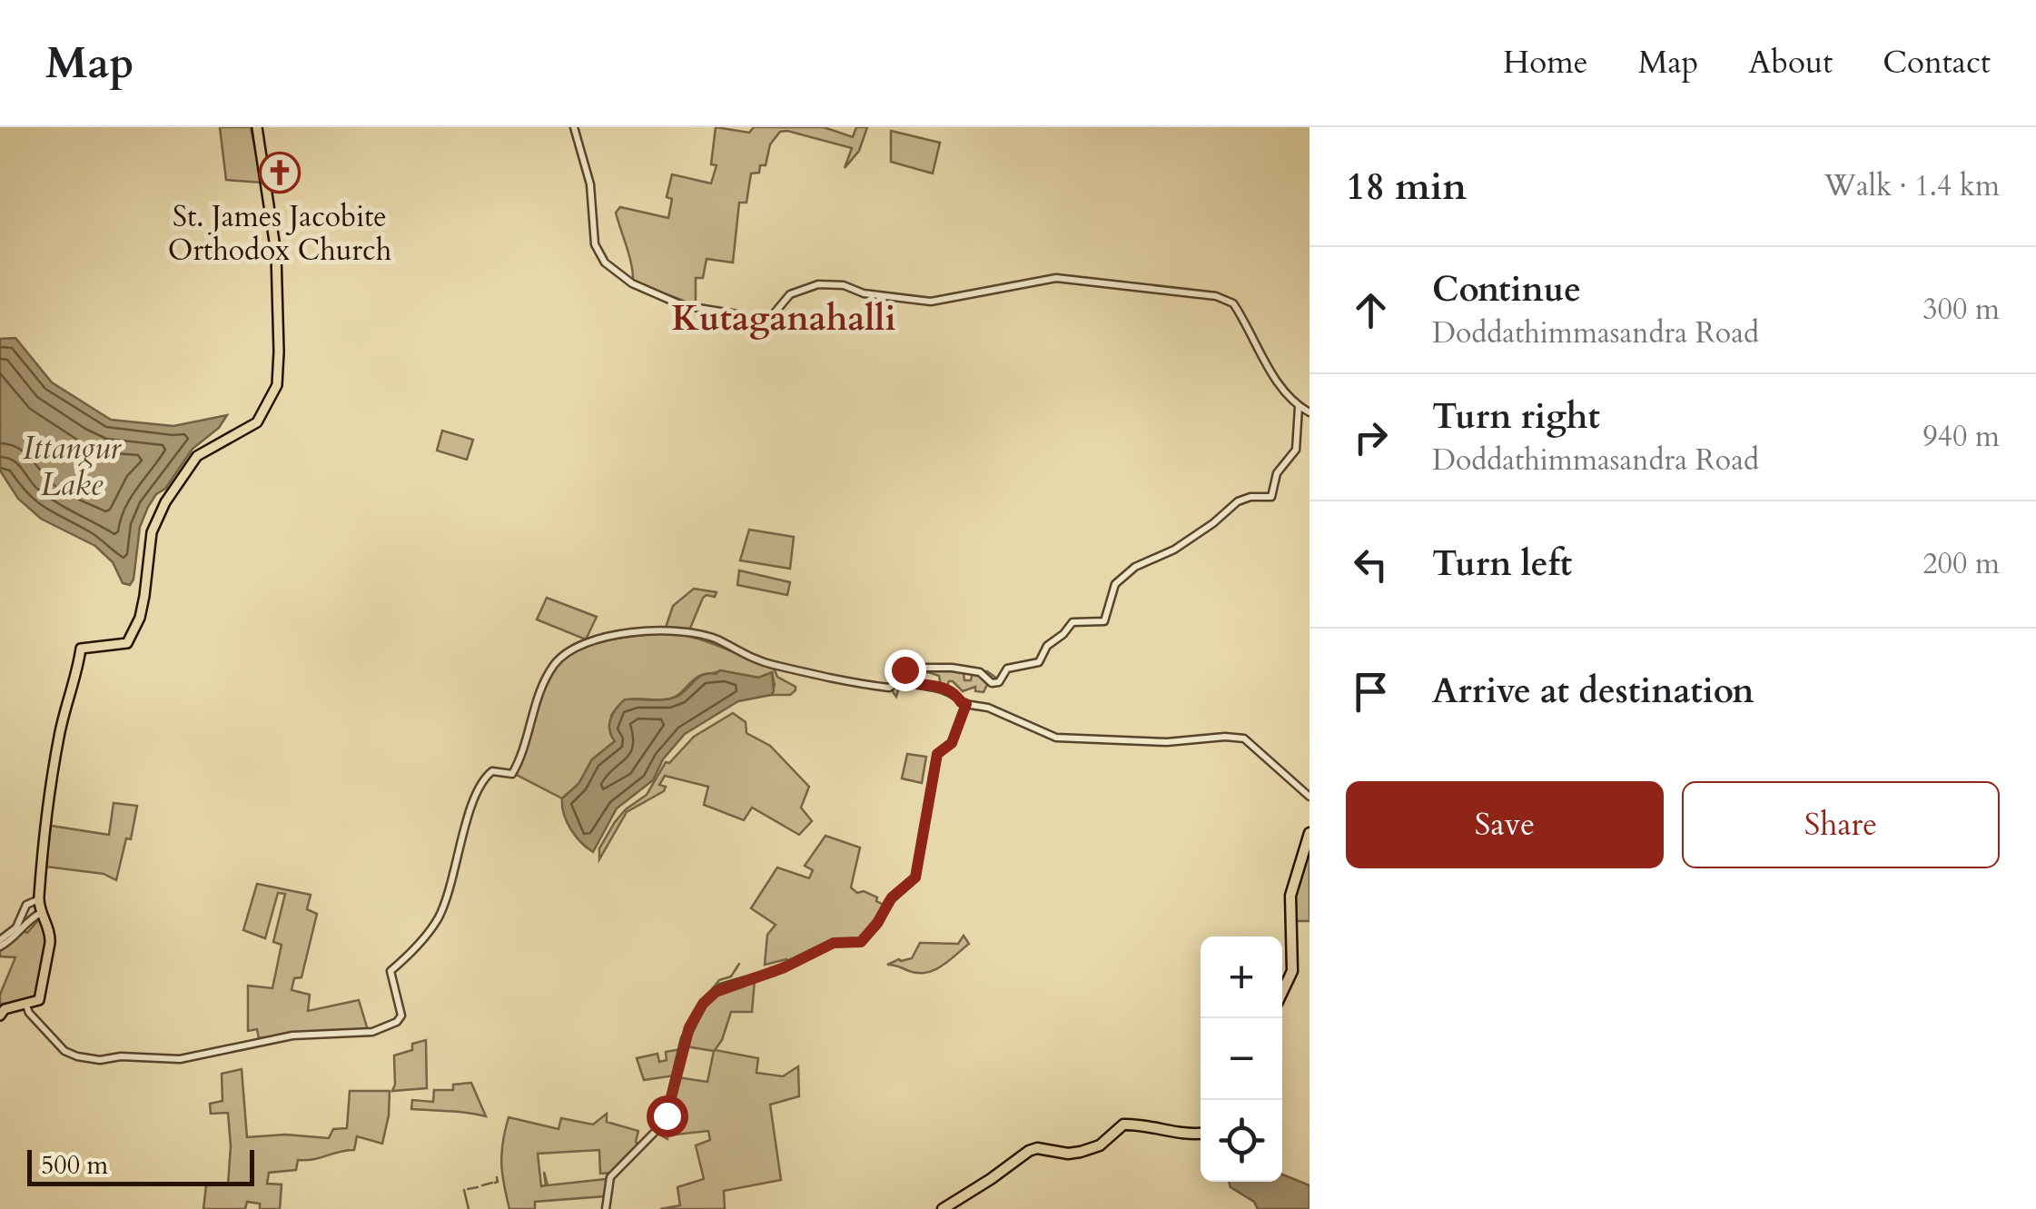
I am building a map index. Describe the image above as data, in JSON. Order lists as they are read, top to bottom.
{
  "districts": ["Kutaganahalli"],
  "water": ["Ittangur Lake"],
  "places": {
    "church": ["St. James Jacobite Orthodox Church"]
  },
  "scale_bar": "500 m",
  "page": {
    "header": "Map",
    "nav": [
      "Home",
      "Map",
      "About",
      "Contact"
    ],
    "heading": ["18 min", "Walk · 1.4 km"],
    "list": [
      ["Continue", "Doddathimmasandra Road", "300 m"],
      ["Turn right", "Doddathimmasandra Road", "940 m"],
      ["Turn left", "200 m"],
      "Arrive at destination"
    ],
    "buttons": ["Save", "Share"],
    "map_buttons": ["+", "−"],
    "scale": "500 m"
  }
}
